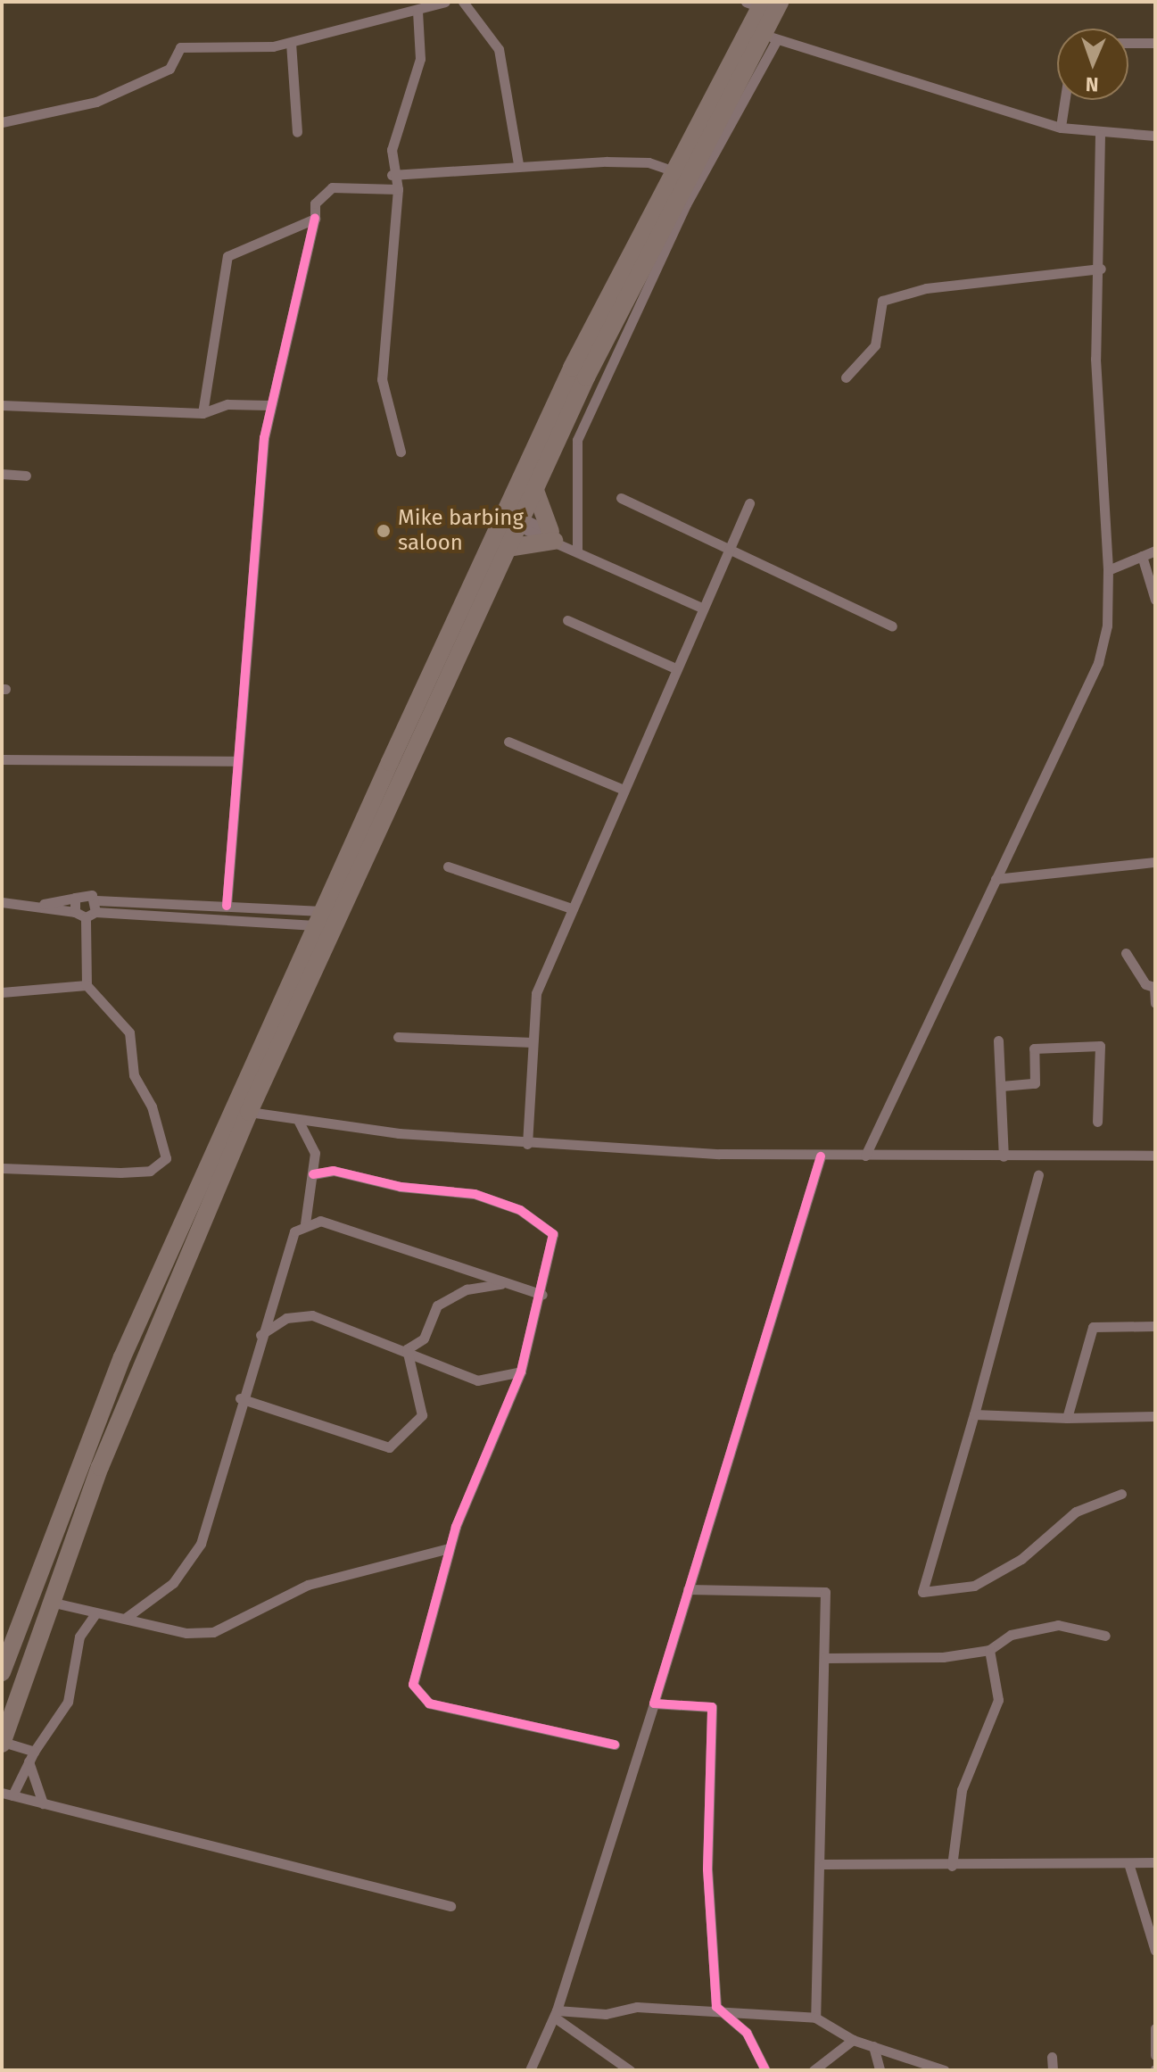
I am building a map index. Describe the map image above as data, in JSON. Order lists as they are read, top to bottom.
{
  "places": ["Mike barbing saloon"],
  "north": "bottom"
}
